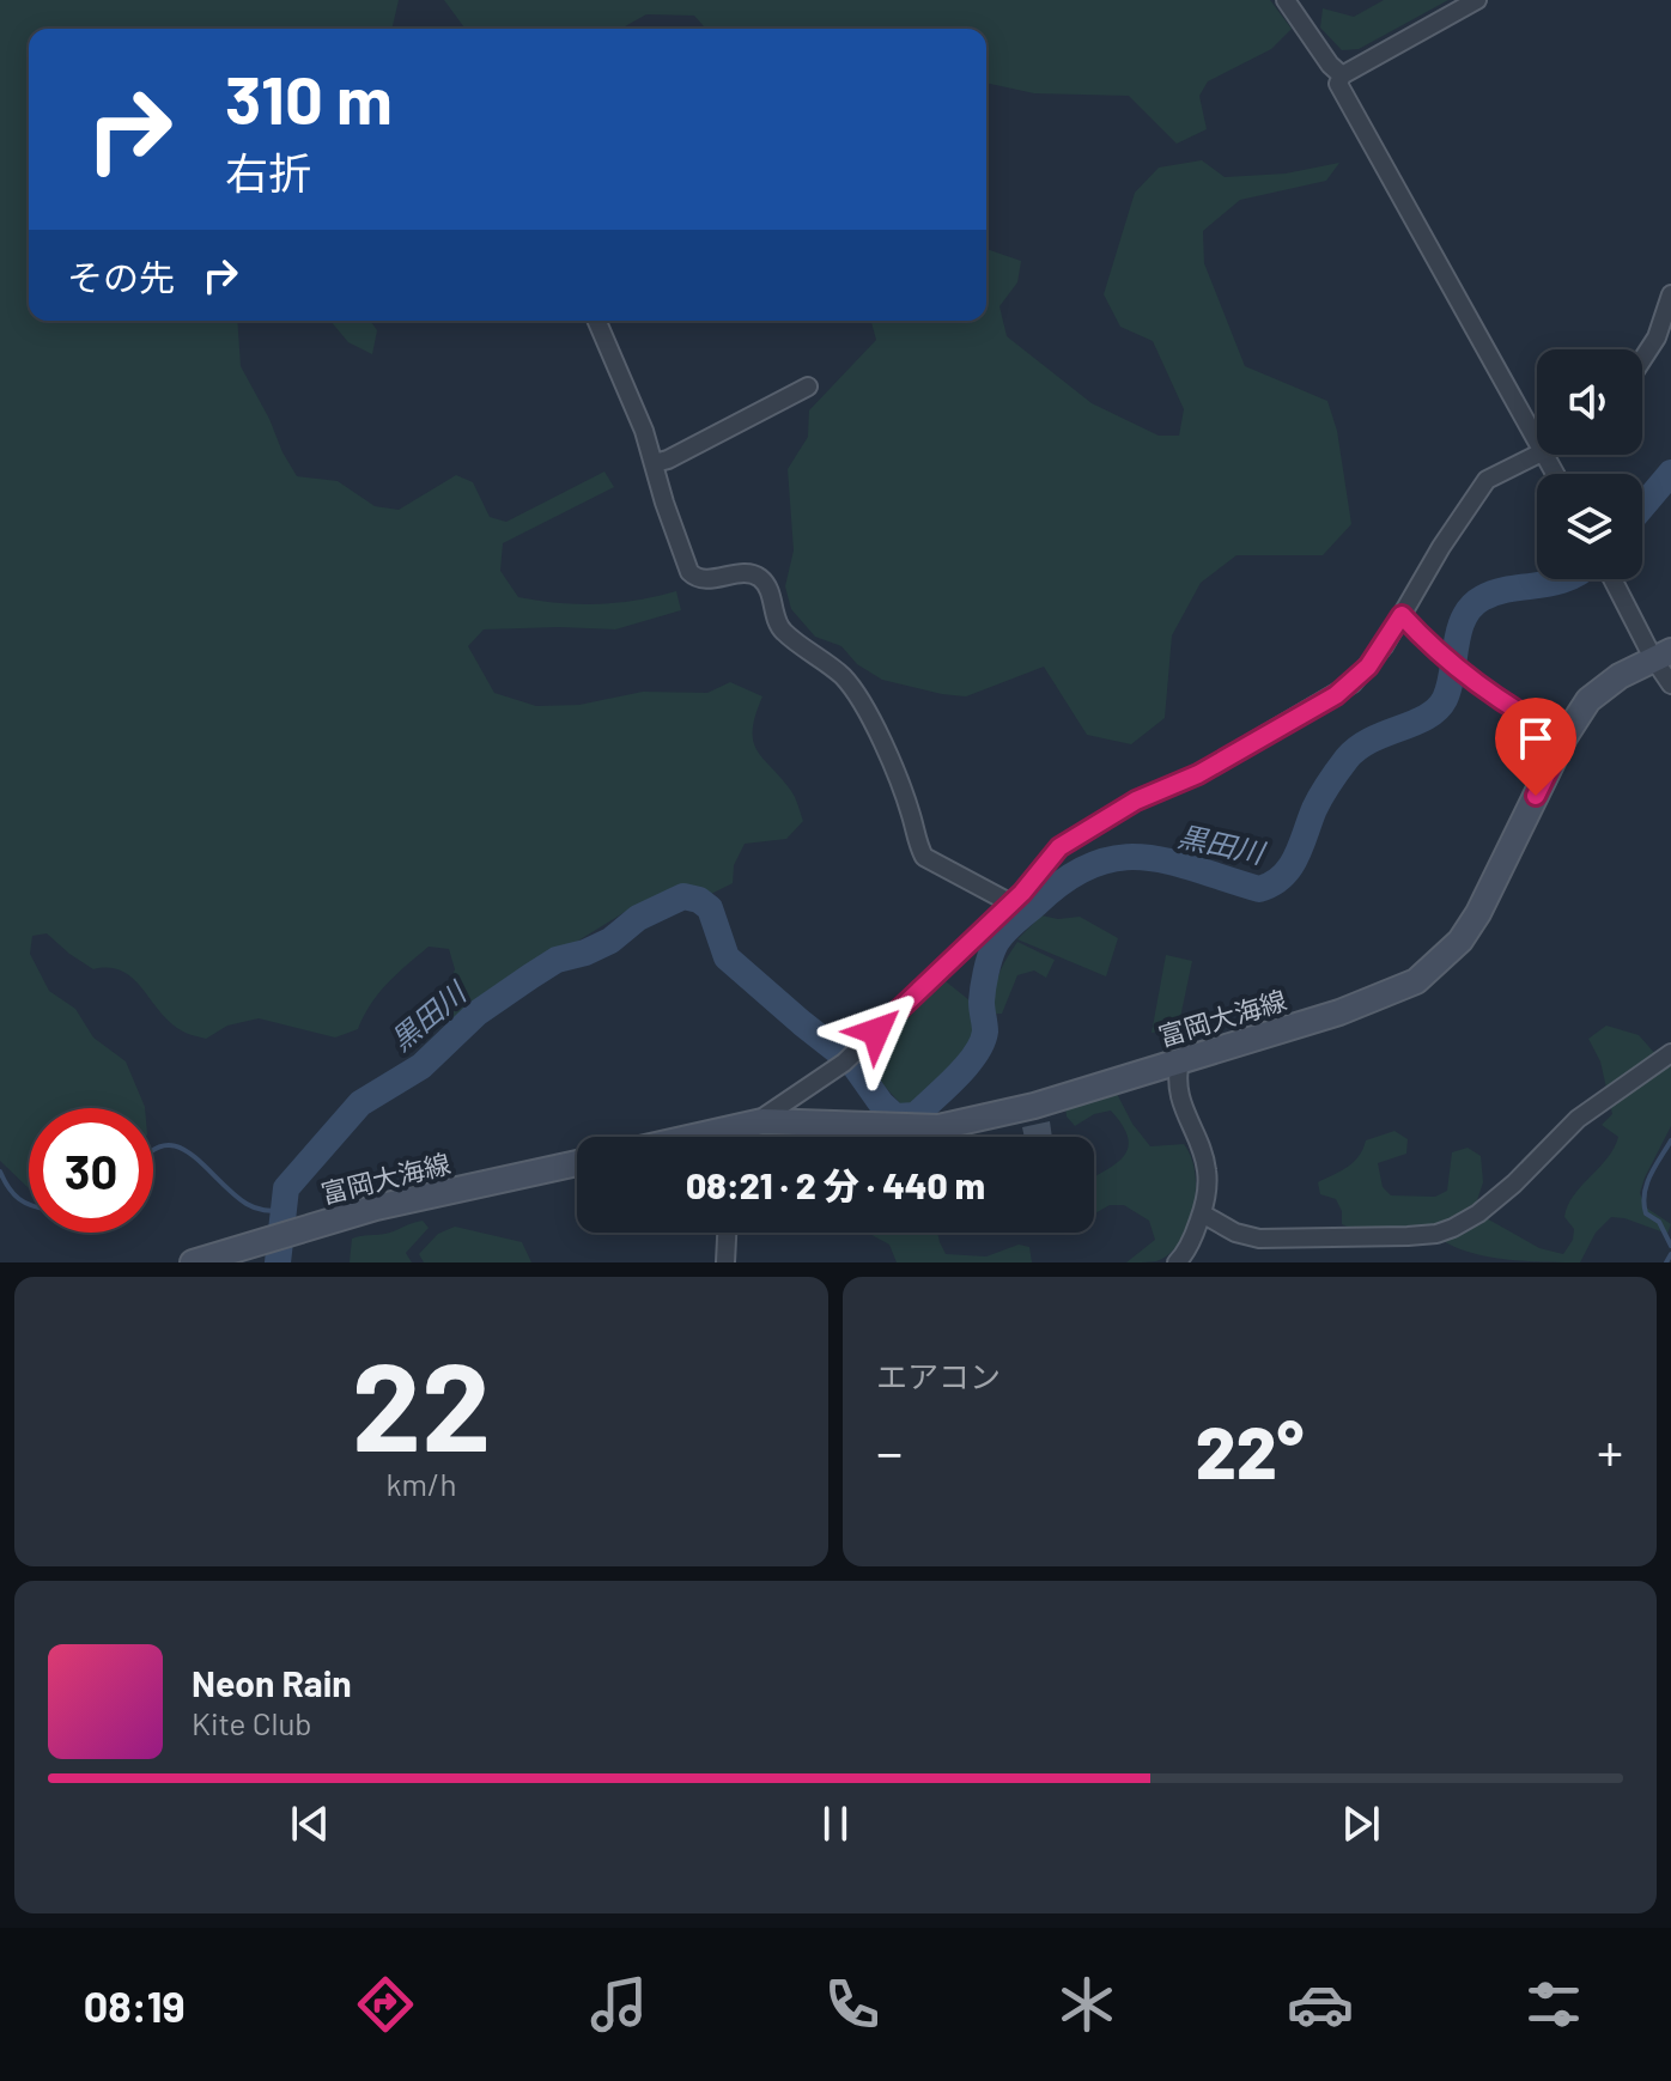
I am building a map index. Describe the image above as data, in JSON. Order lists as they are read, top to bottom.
{
  "streets": {
    "main road": ["富岡大海線"]
  },
  "water": ["黒田川"],
  "page": {
    "turn": ["310 m", "右折"],
    "then": "その先",
    "limit": "30",
    "trip": "08:21 · 2 分 · 440 m",
    "tile": [
      ["22", "km/h"],
      "エアコン"
    ],
    "heat": ["−", "22°", "+"],
    "song": ["Neon Rain", "Kite Club"],
    "tabs": "08:19"
  }
}
